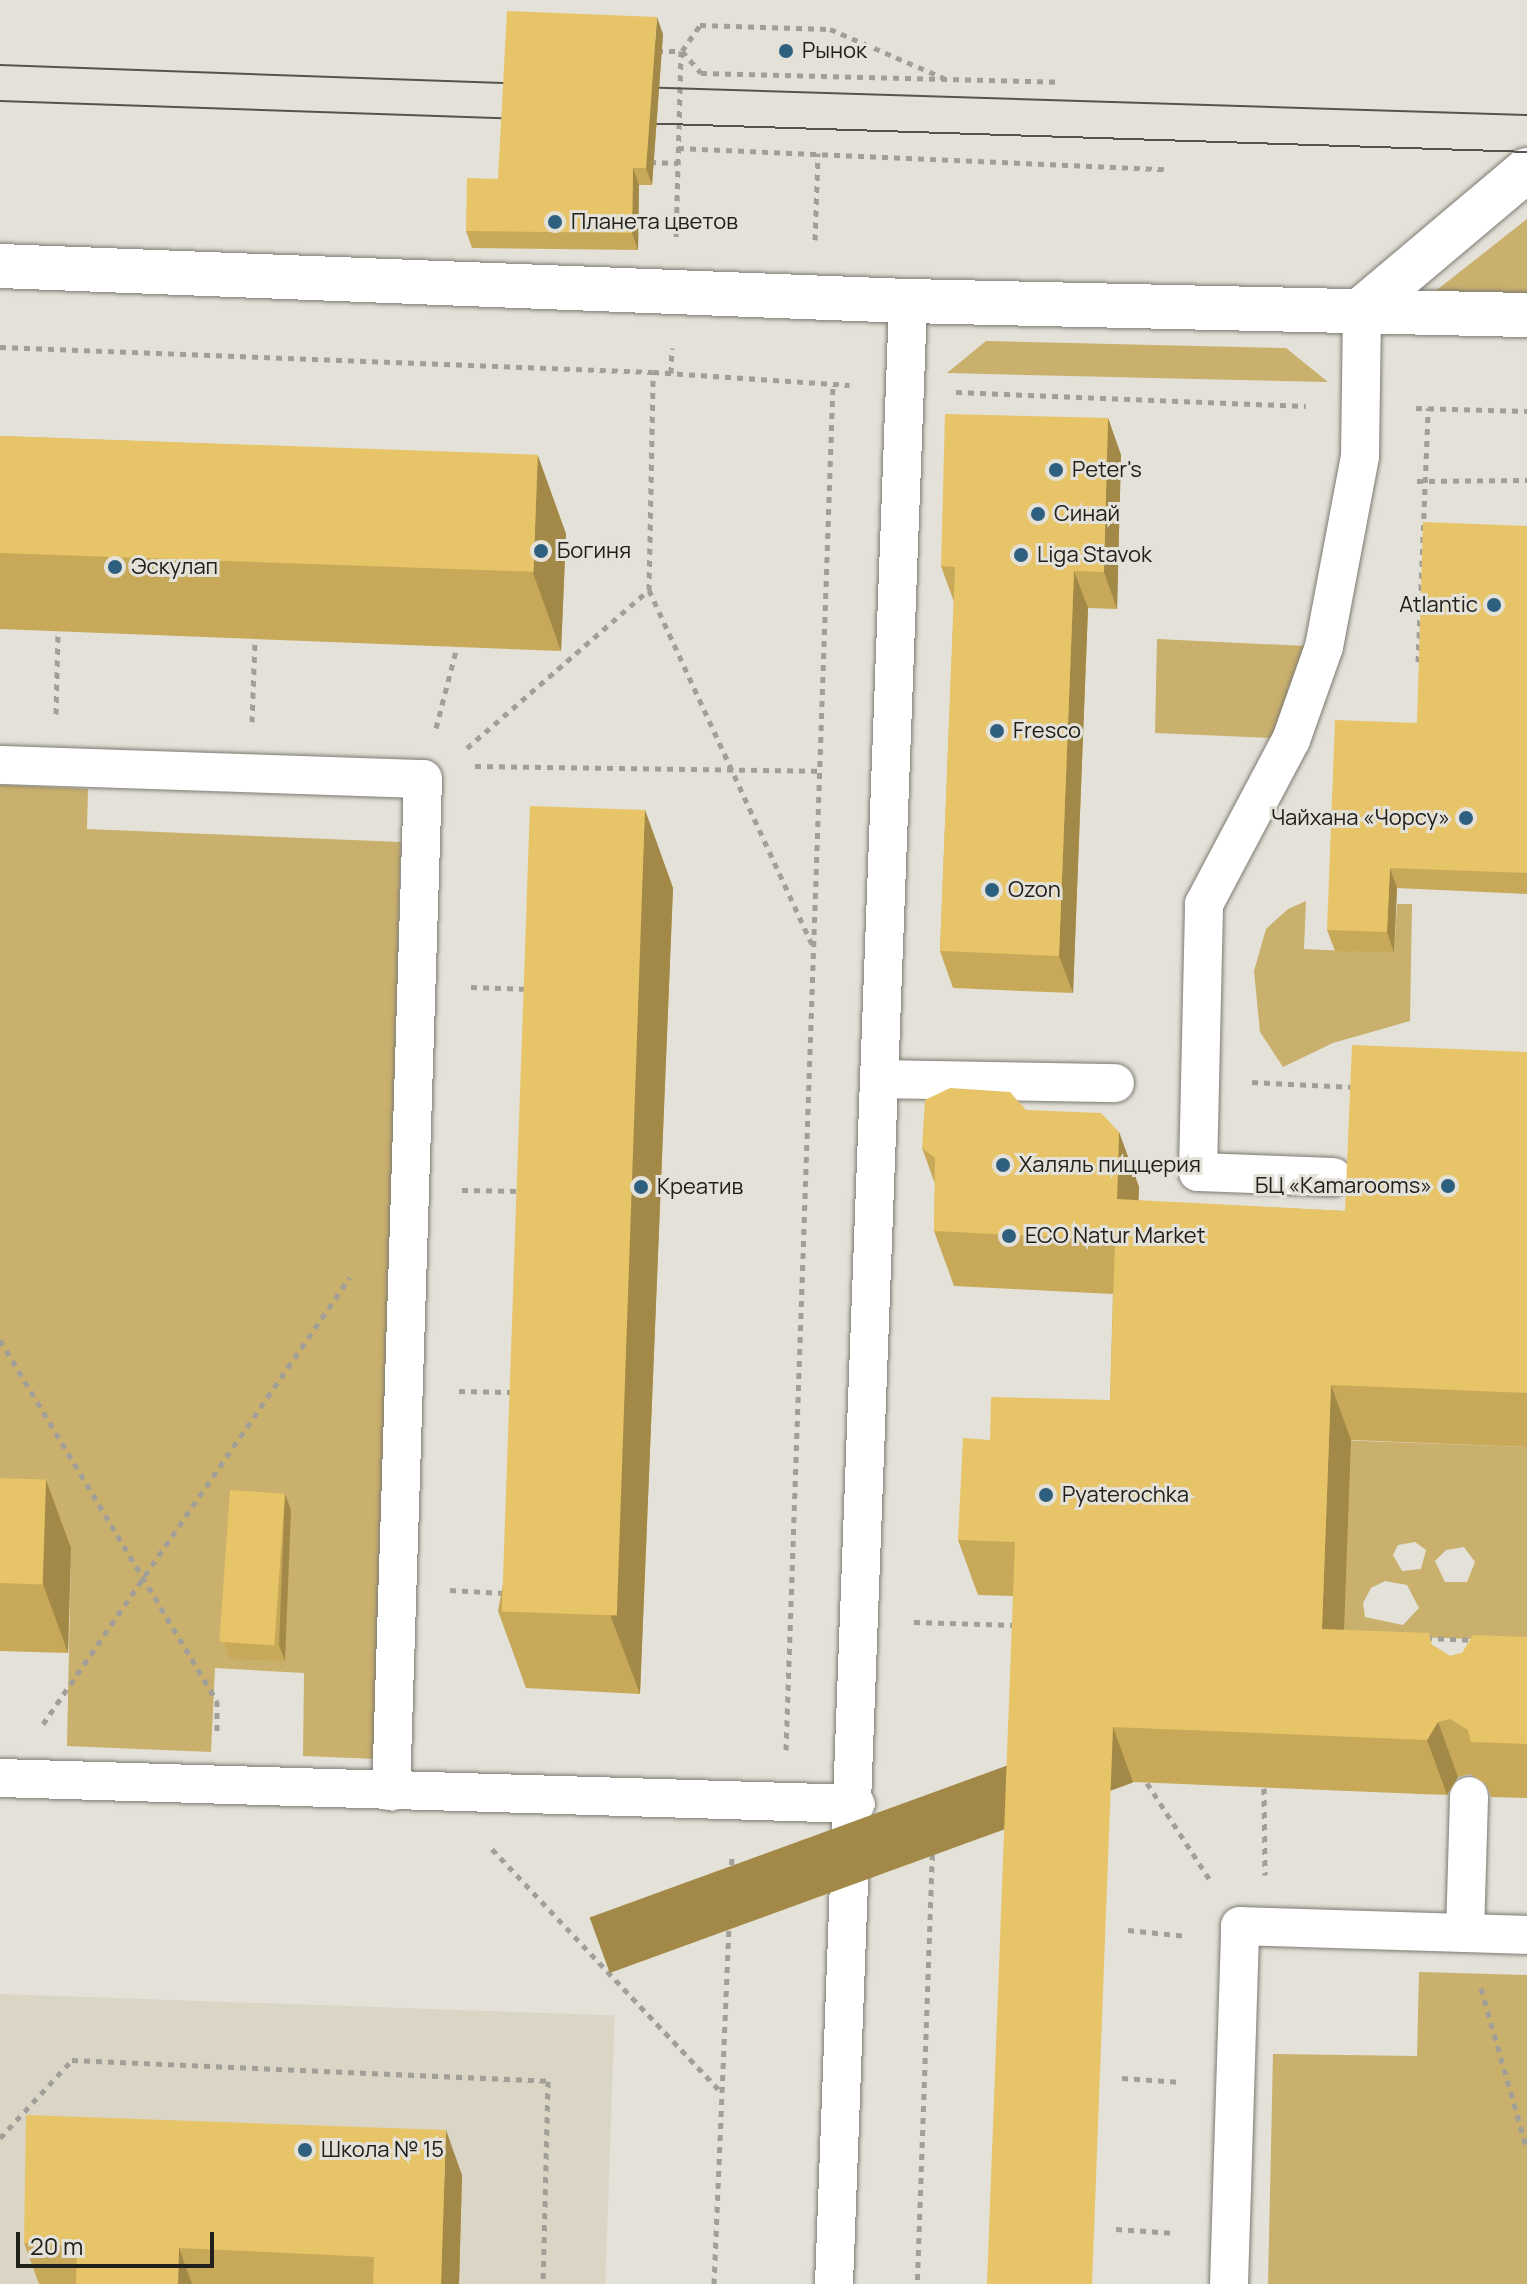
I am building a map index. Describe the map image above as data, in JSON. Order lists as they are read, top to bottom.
{
  "places": [
    "Рынок",
    "Планета цветов",
    "Peter's",
    "Синай",
    "Богиня",
    "Liga Stavok",
    "Эскулап",
    "Atlantic",
    "Fresco",
    "Чайхана «Чорсу»",
    "Ozon",
    "Халяль пиццерия",
    "БЦ «Kamarooms»",
    "Креатив",
    "ECO Natur Market",
    "Pyaterochka",
    "Школа № 15"
  ],
  "scale_bar": "20 m"
}
